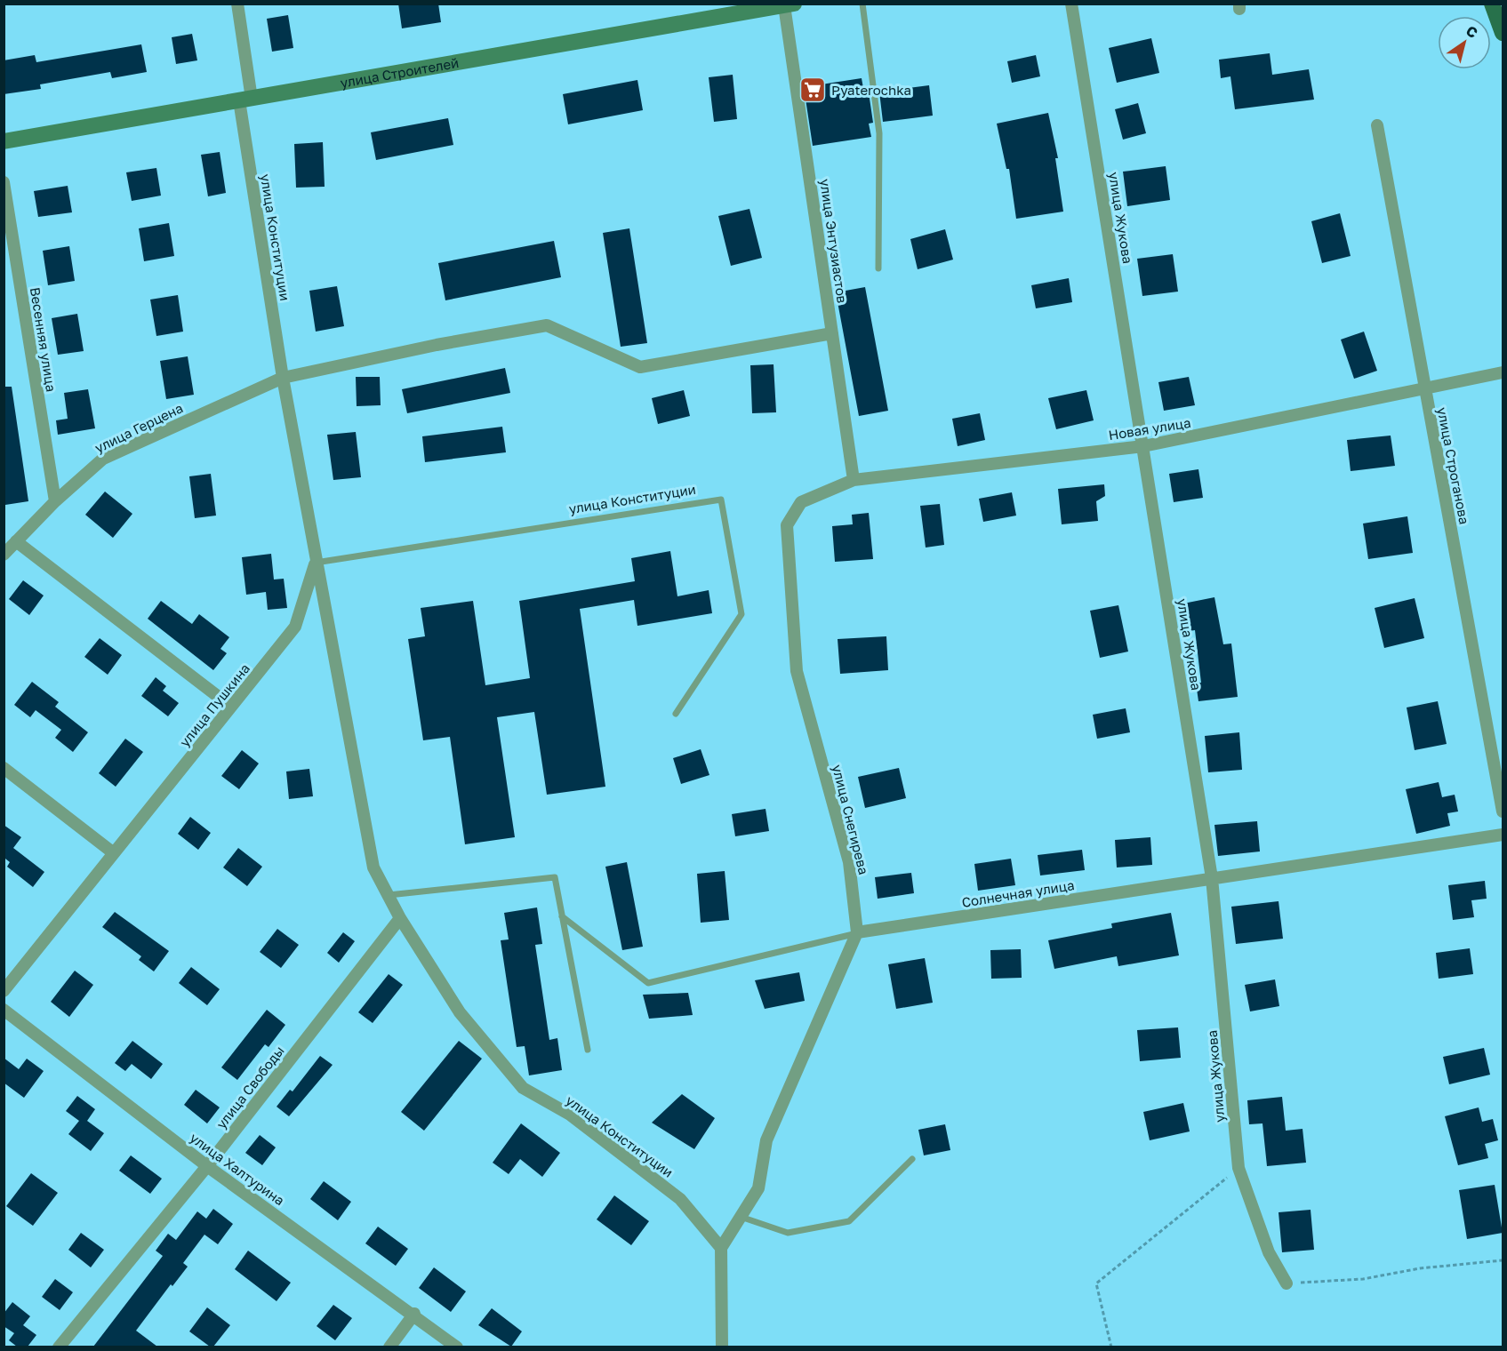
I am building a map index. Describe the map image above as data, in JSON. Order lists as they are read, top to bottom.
{
  "streets": {
    "main road": ["улица Строителей"],
    "street": [
      "улица Жукова",
      "улица Конституции",
      "улица Энтузиастов",
      "Весенняя улица",
      "улица Герцена",
      "Новая улица",
      "улица Строганова",
      "улица Пушкина",
      "улица Снегирева",
      "Солнечная улица",
      "улица Свободы",
      "улица Халтурина"
    ]
  },
  "crossings": [
    ["улица Строителей", "улица Конституции"],
    ["улица Строителей", "улица Энтузиастов"],
    ["улица Жукова", "Новая улица"],
    ["улица Жукова", "Солнечная улица"],
    ["улица Конституции", "улица Герцена"],
    ["улица Конституции", "улица Пушкина"],
    ["улица Конституции", "улица Свободы"],
    ["улица Энтузиастов", "Новая улица"],
    ["Весенняя улица", "улица Герцена"],
    ["Новая улица", "улица Строганова"],
    ["Новая улица", "улица Снегирева"],
    ["улица Снегирева", "Солнечная улица"],
    ["улица Свободы", "улица Халтурина"]
  ],
  "places": {
    "supermarket": ["Pyaterochka"]
  },
  "north": "top right"
}
